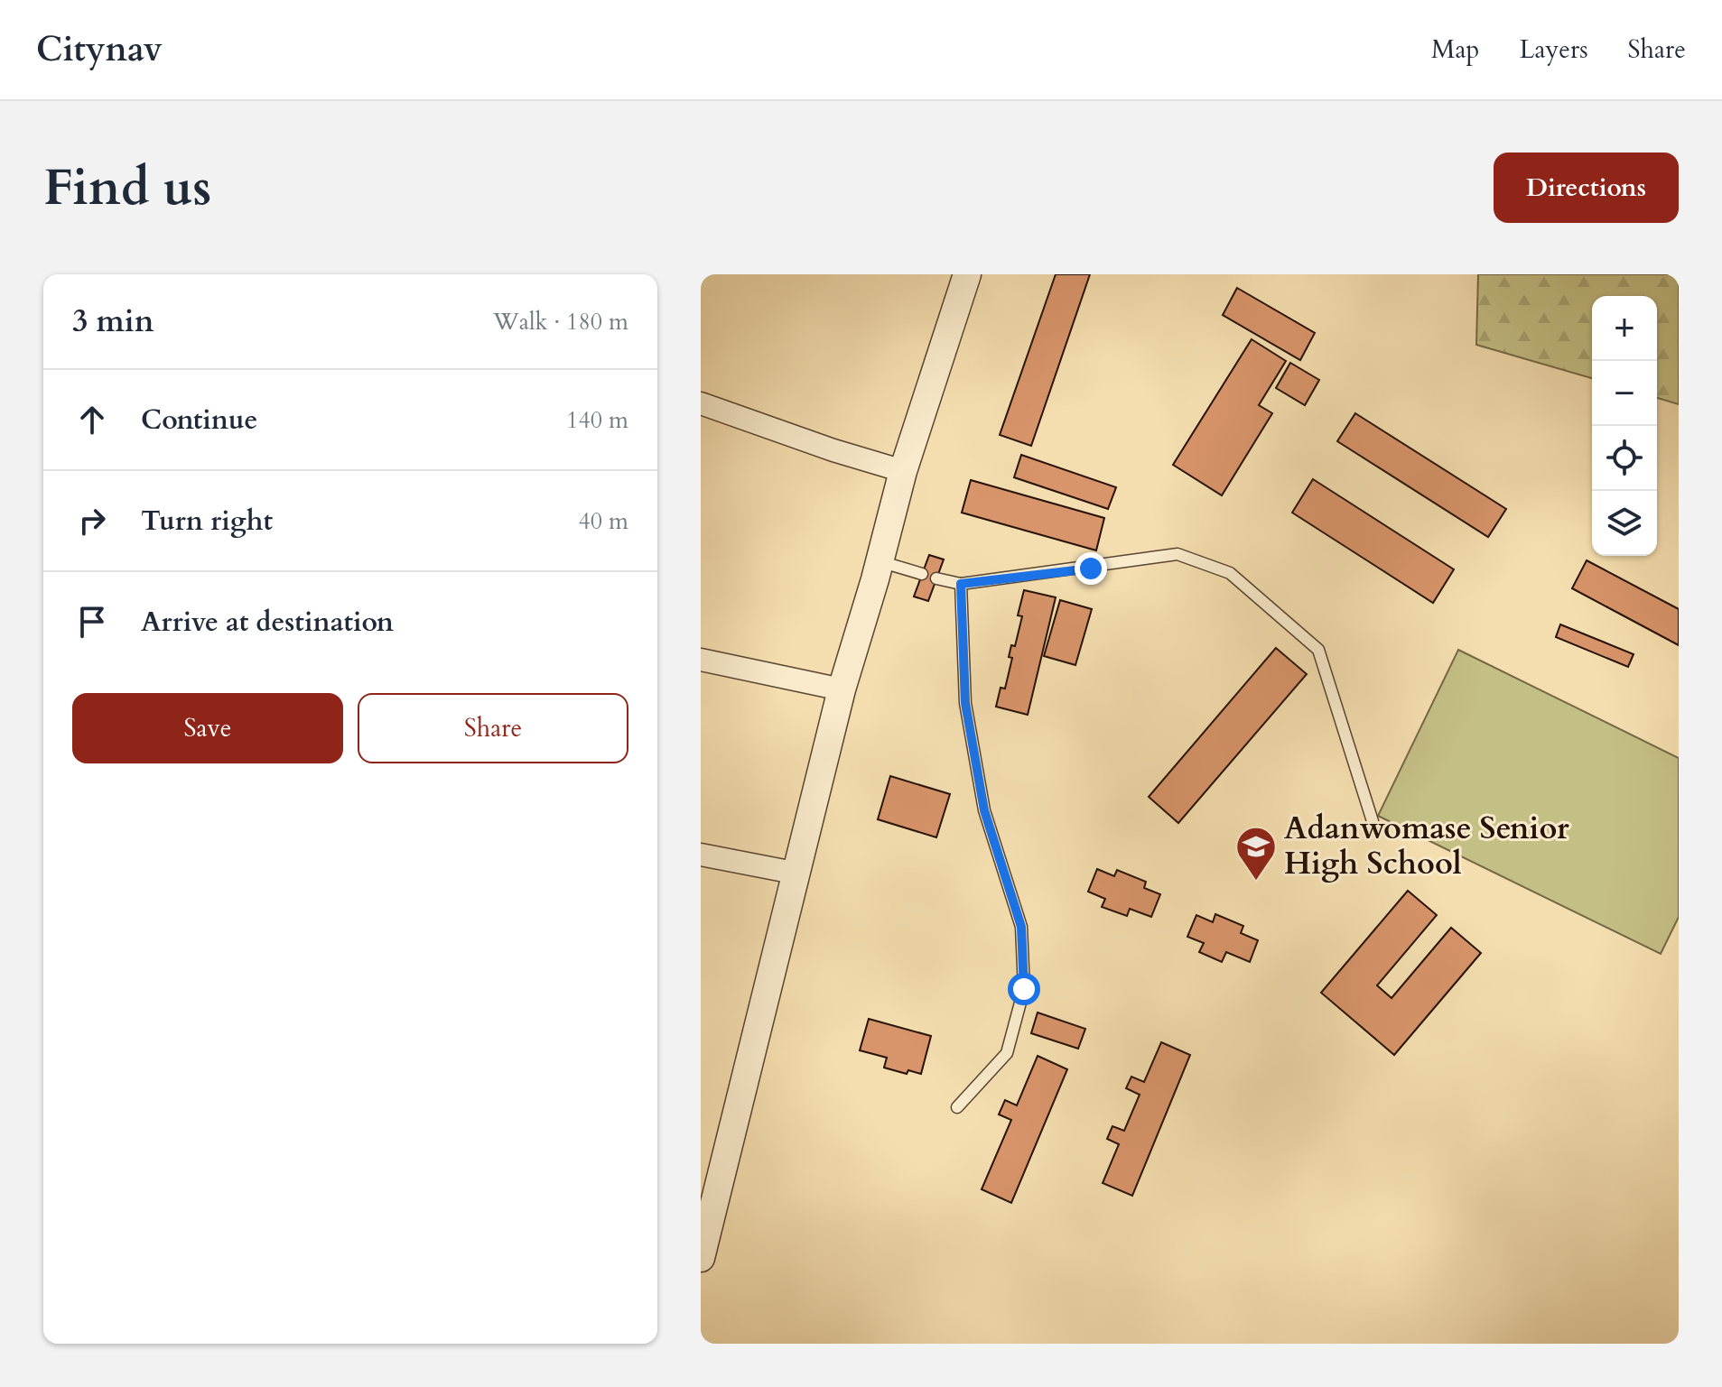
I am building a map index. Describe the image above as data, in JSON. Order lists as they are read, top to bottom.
{
  "places": {
    "school or university": ["Adanwomase Senior High School"]
  },
  "page": {
    "header": "Citynav",
    "nav": ["Map", "Layers", "Share"],
    "buttons": [
      "Directions",
      ["Save", "Share"]
    ],
    "title": "Find us",
    "heading": ["3 min", "Walk · 180 m"],
    "map_buttons": ["+", "−"],
    "list": [
      ["Continue", "140 m"],
      ["Turn right", "40 m"],
      "Arrive at destination"
    ]
  }
}
